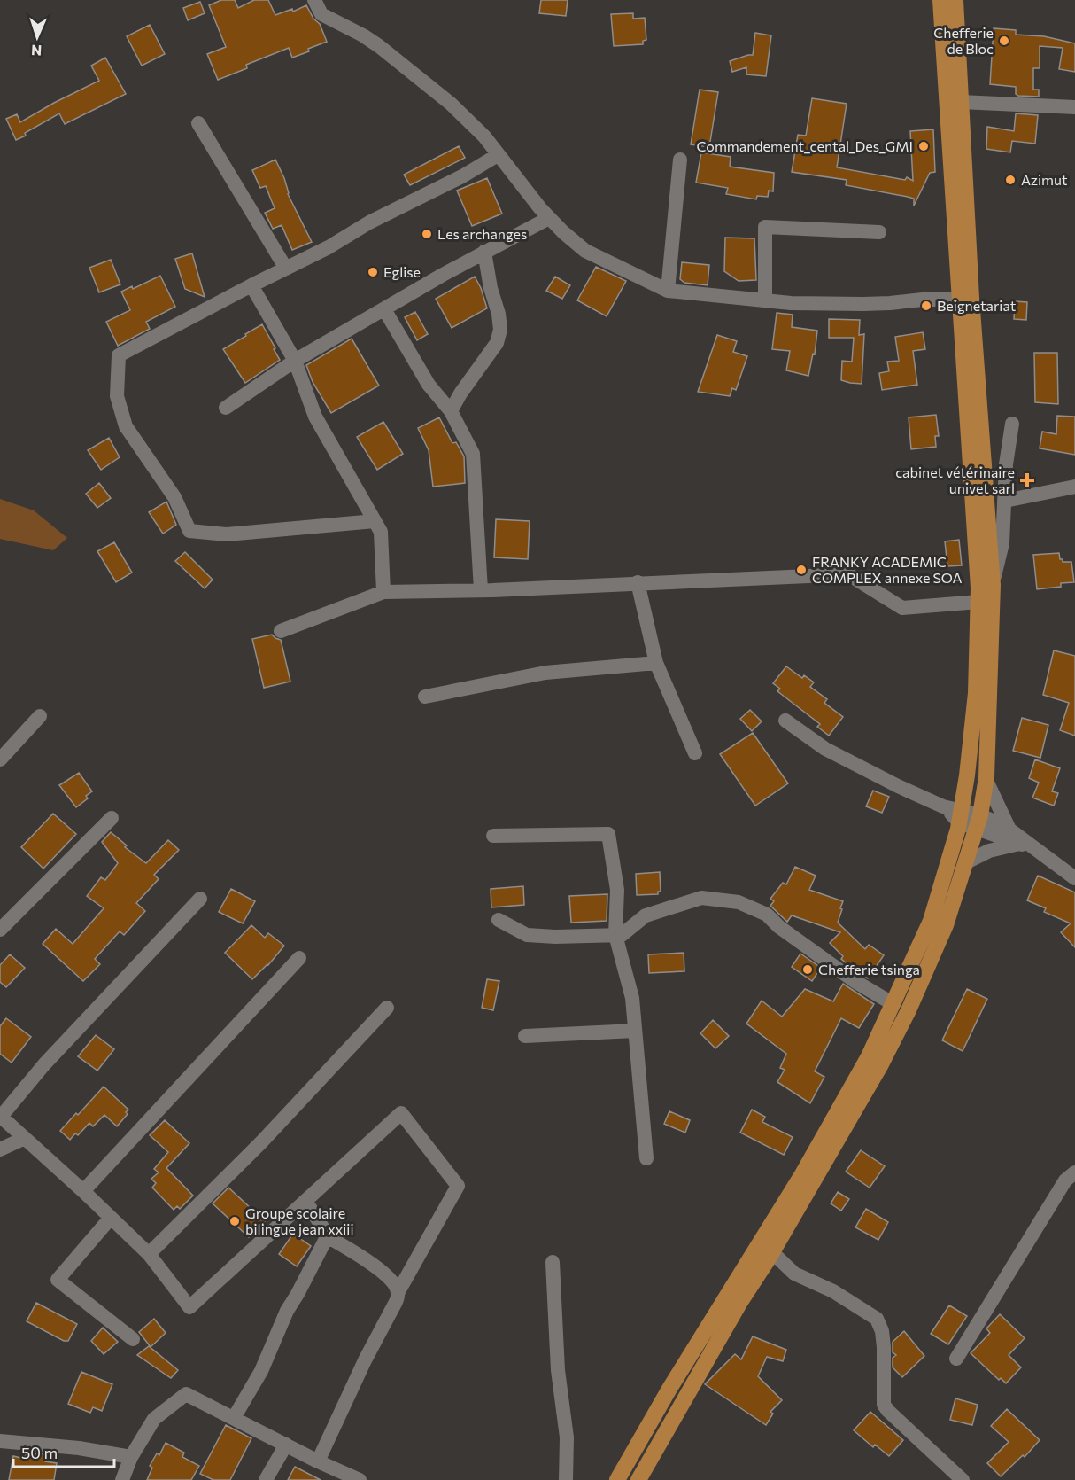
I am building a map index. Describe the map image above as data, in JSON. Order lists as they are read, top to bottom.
{
  "places": {
    "other": [
      "Chefferie de Bloc",
      "Commandement_cental_Des_GMI",
      "Azimut",
      "Les archanges",
      "Eglise",
      "Beignetariat",
      "FRANKY ACADEMIC COMPLEX annexe SOA",
      "Chefferie tsinga",
      "Groupe scolaire bilingue jean xxiii"
    ],
    "health": ["cabinet vétérinaire univet sarl"]
  },
  "scale_bar": "50 m",
  "north": "bottom"
}
